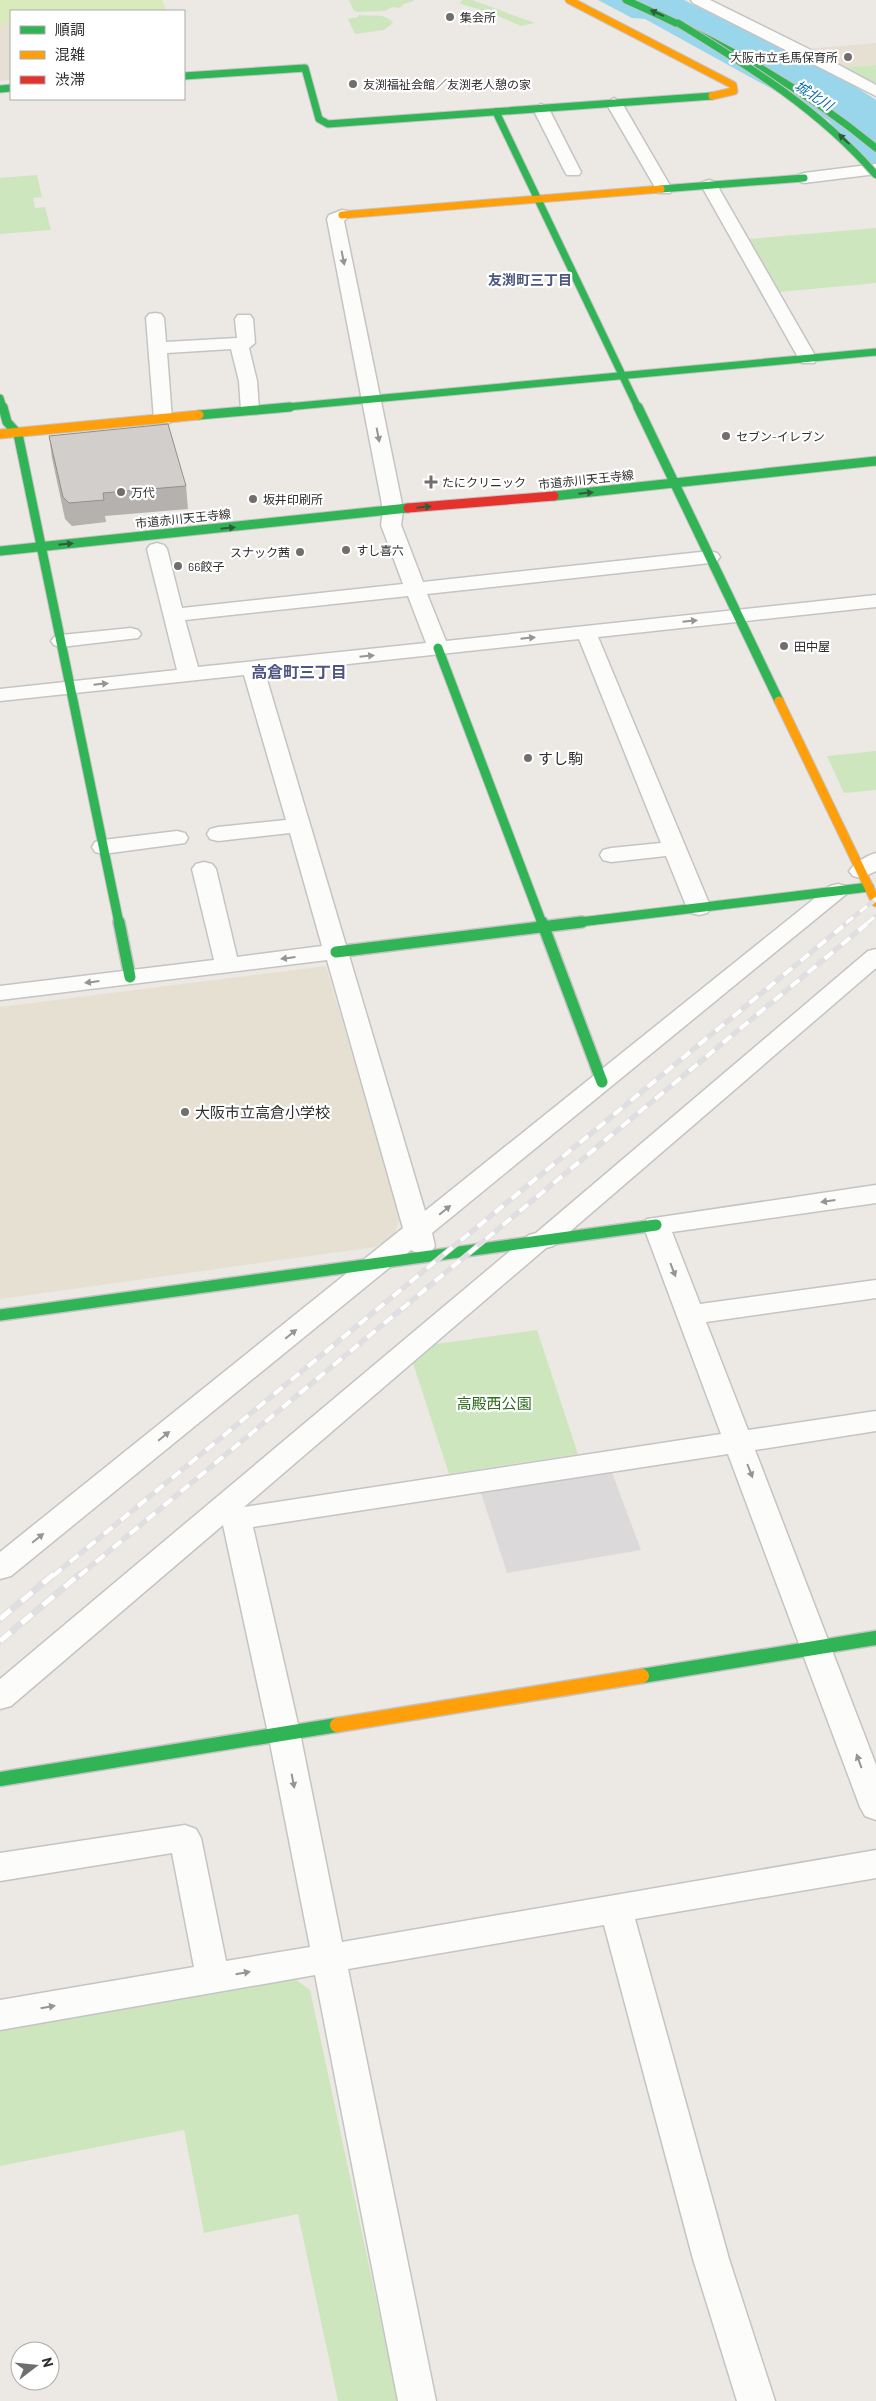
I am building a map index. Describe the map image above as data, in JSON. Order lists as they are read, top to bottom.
{
  "streets": {
    "main road": ["市道赤川天王寺線"]
  },
  "one_way": ["市道赤川天王寺線"],
  "districts": ["友渕町三丁目", "高倉町三丁目"],
  "water": ["城北川"],
  "parks": ["高殿西公園"],
  "places": {
    "other": [
      "集会所",
      "大阪市立毛馬保育所",
      "友渕福祉会館／友渕老人憩の家",
      "セブン-イレブン",
      "万代",
      "坂井印刷所",
      "すし喜六",
      "スナック茜",
      "66餃子",
      "田中屋",
      "すし駒",
      "大阪市立高倉小学校"
    ],
    "health": ["たにクリニック"]
  },
  "legend": ["順調", "混雑", "渋滞"],
  "north": "right"
}
